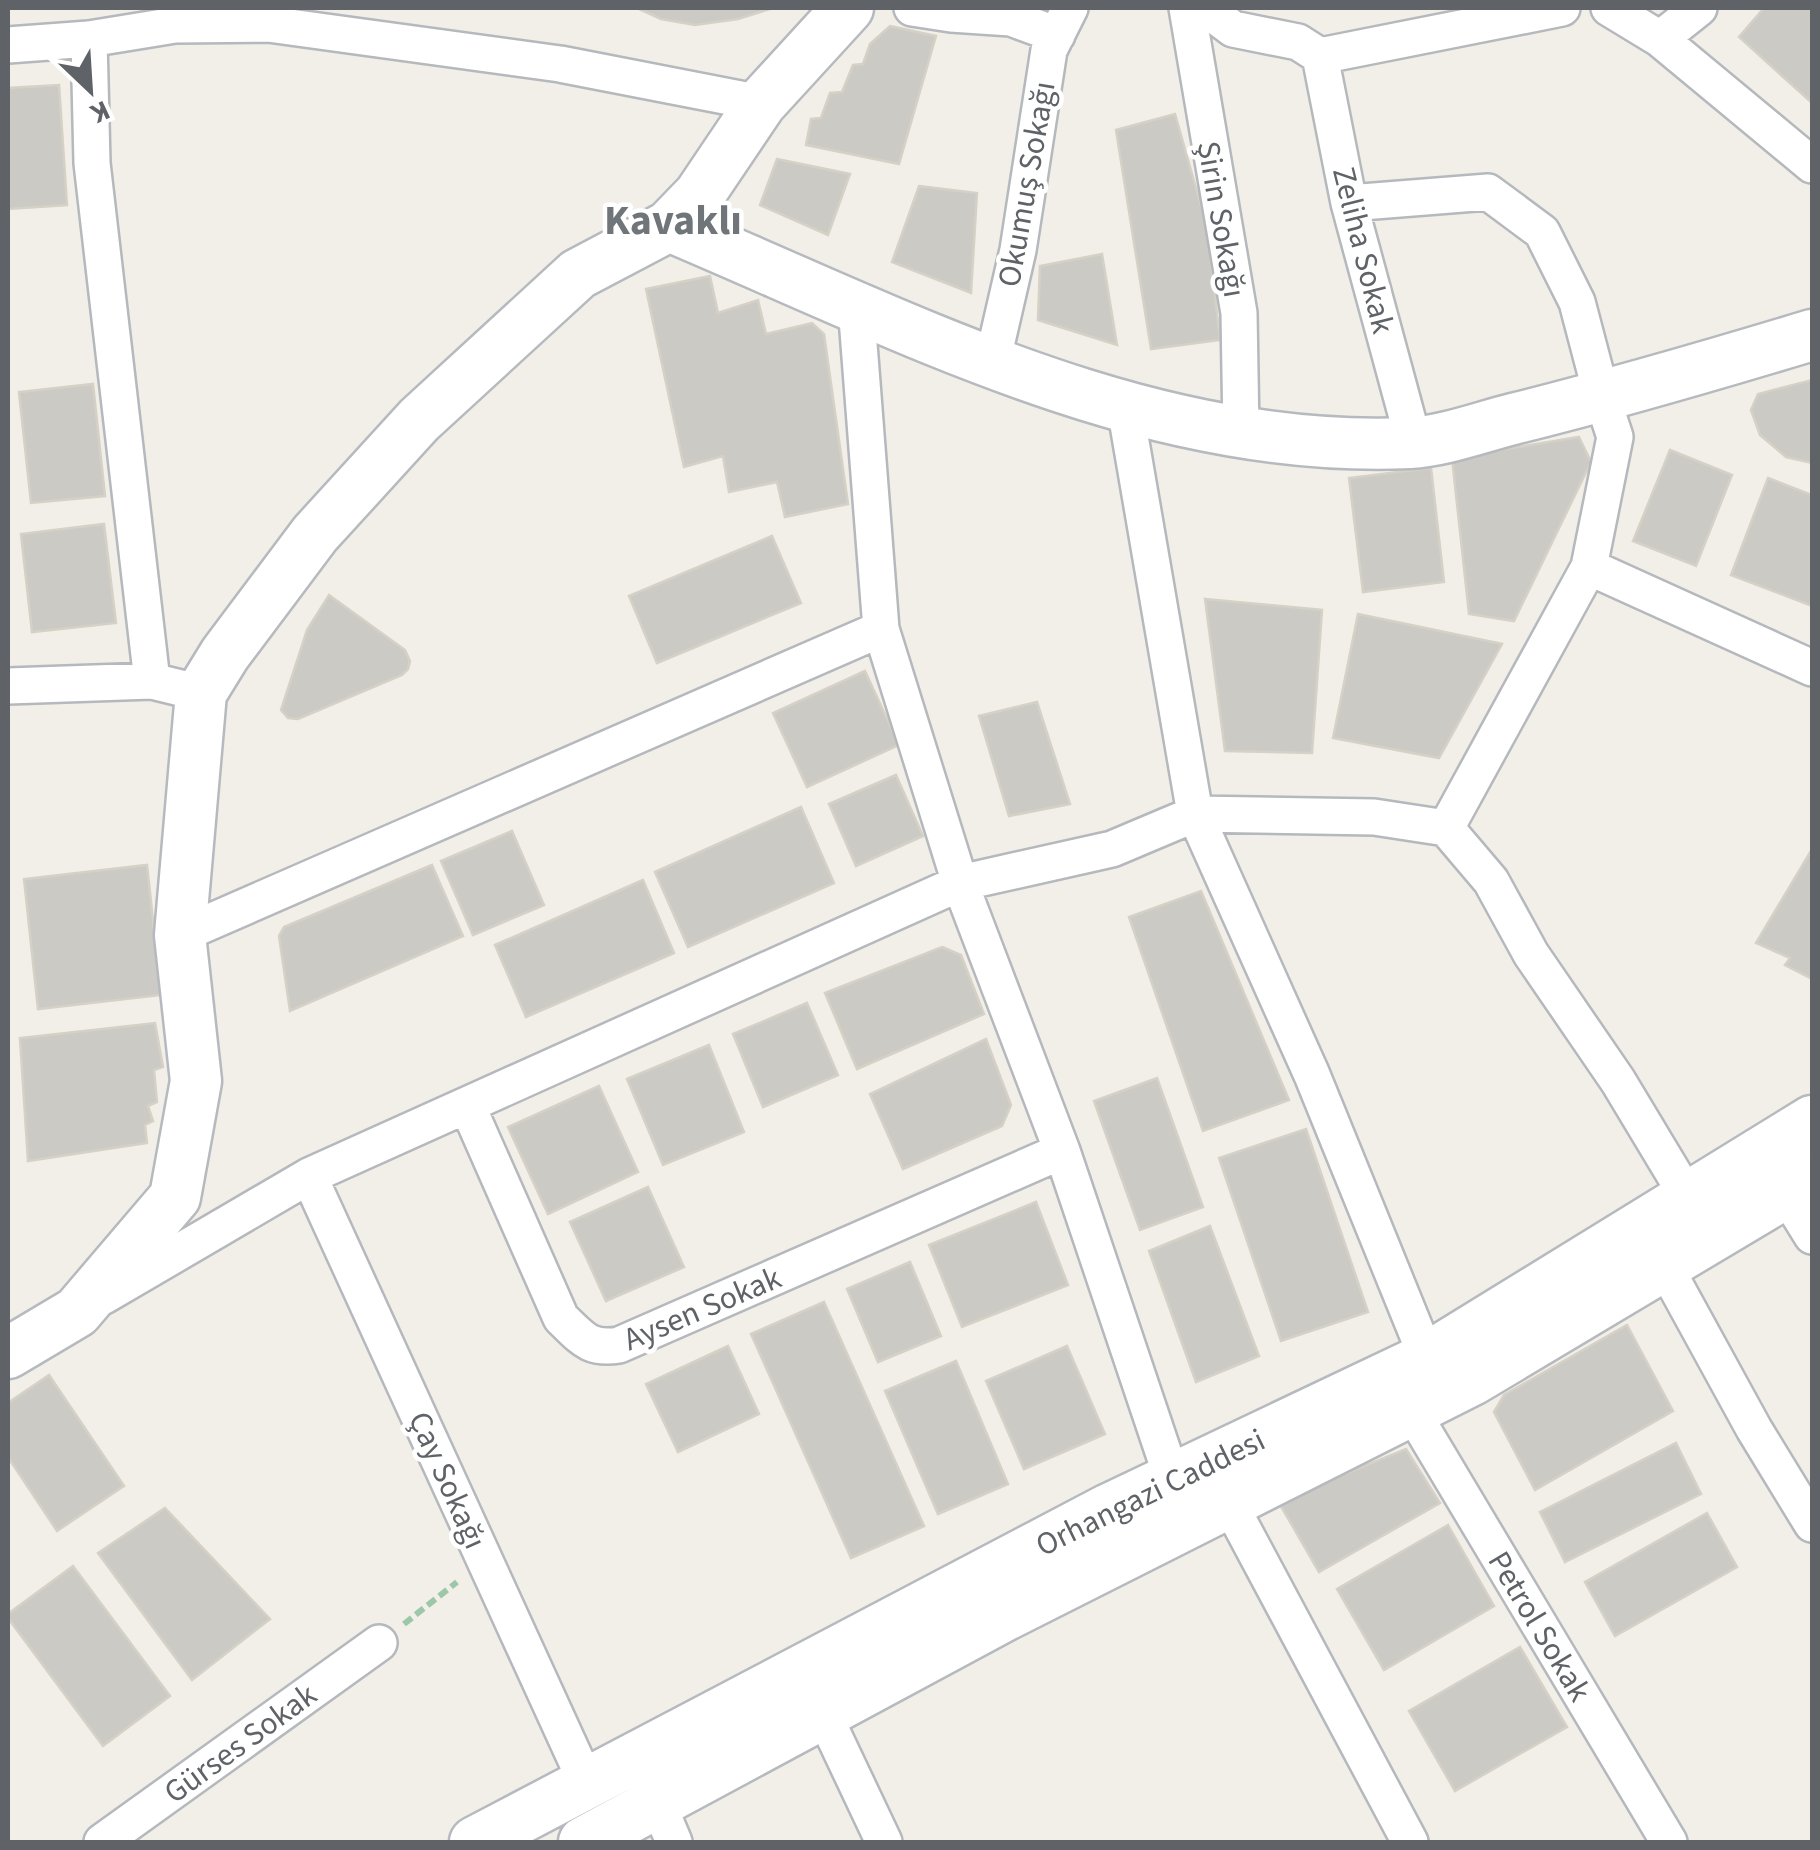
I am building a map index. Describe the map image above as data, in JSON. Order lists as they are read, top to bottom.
{
  "streets": {
    "street": [
      "Okumuş Sokağı",
      "Şirin Sokağı",
      "Zeliha Sokak",
      "Aysen Sokak",
      "Çay Sokağı",
      "Orhangazi Caddesi",
      "Petrol Sokak",
      "Gürses Sokak"
    ]
  },
  "crossings": [
    ["Çay Sokağı", "Orhangazi Caddesi"],
    ["Orhangazi Caddesi", "Petrol Sokak"]
  ],
  "districts": ["Kavaklı"],
  "north": "bottom right"
}
